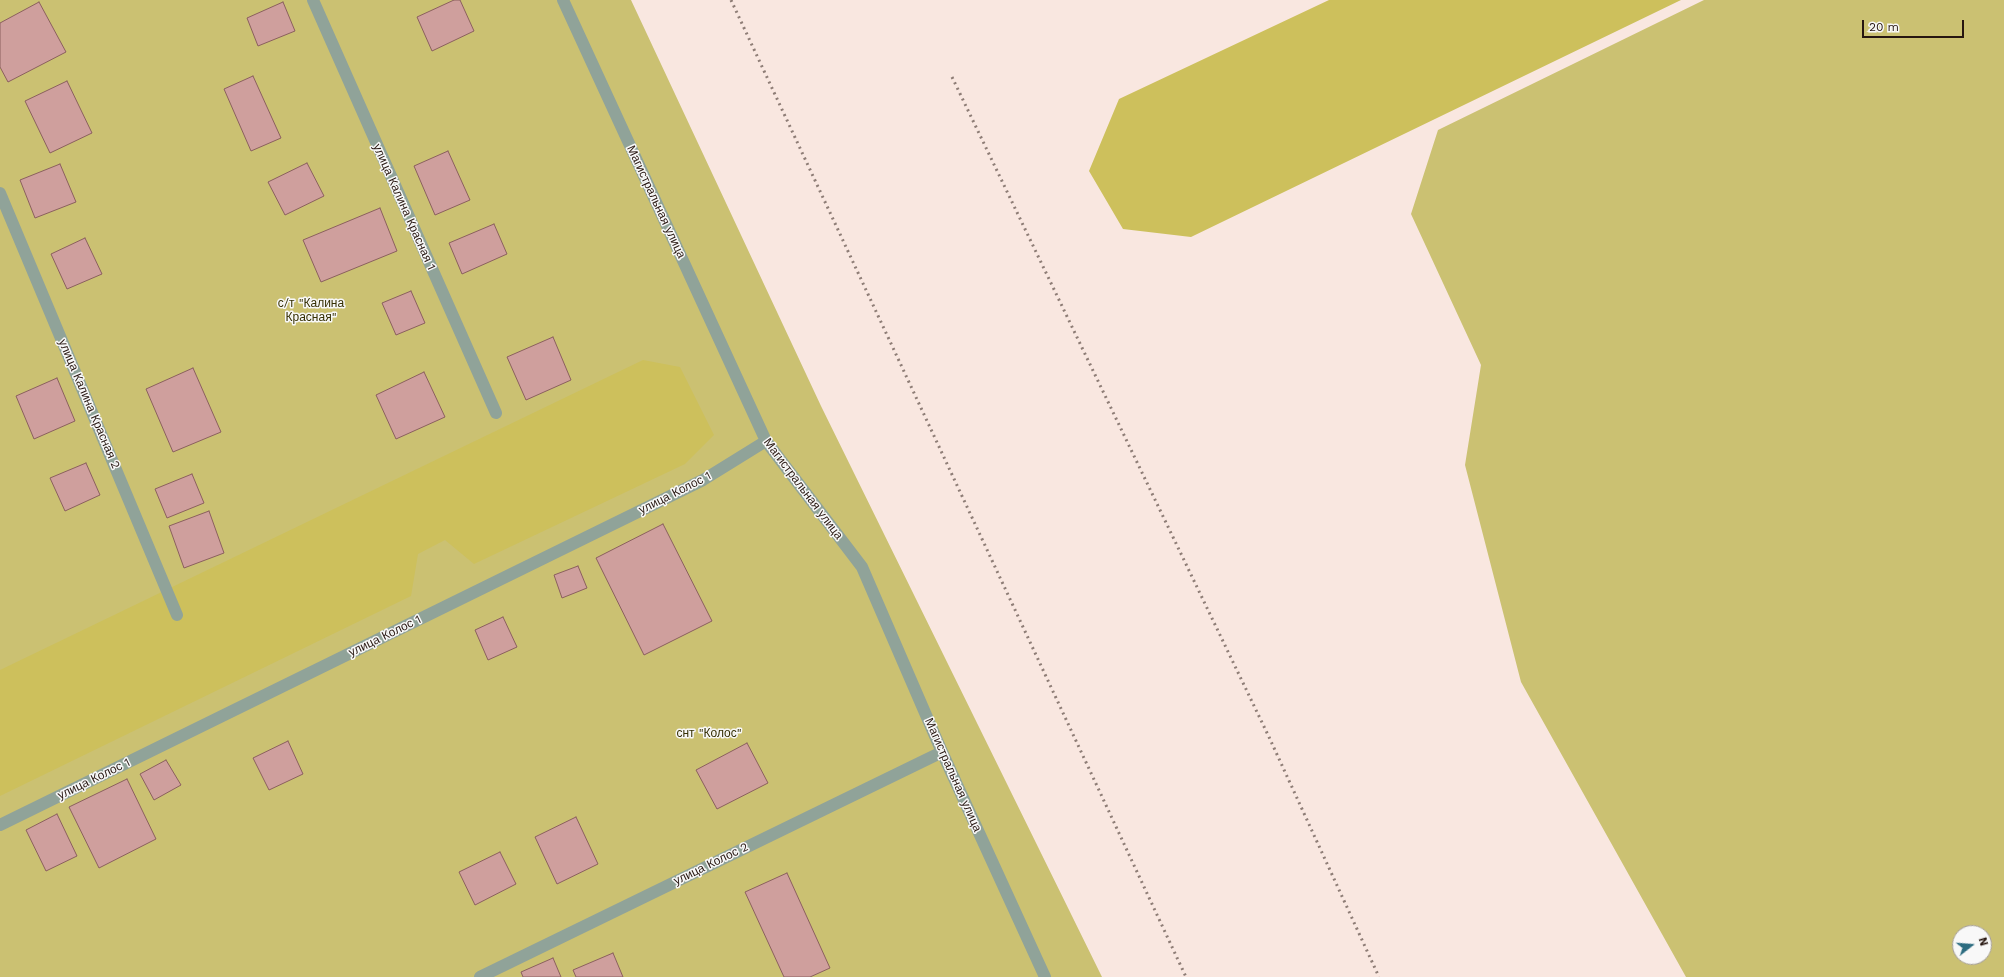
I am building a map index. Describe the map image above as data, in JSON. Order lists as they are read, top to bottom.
{
  "streets": {
    "street": [
      "Магистральная улица",
      "улица Калина Красная 1",
      "улица Калина Красная 2",
      "улица Колос 1",
      "улица Колос 2"
    ]
  },
  "crossings": [
    ["Магистральная улица", "улица Колос 1"],
    ["Магистральная улица", "улица Колос 2"]
  ],
  "parks": ["с/т \"Калина Красная\"", "снт \"Колос\""],
  "scale_bar": "20 m",
  "north": "right"
}
